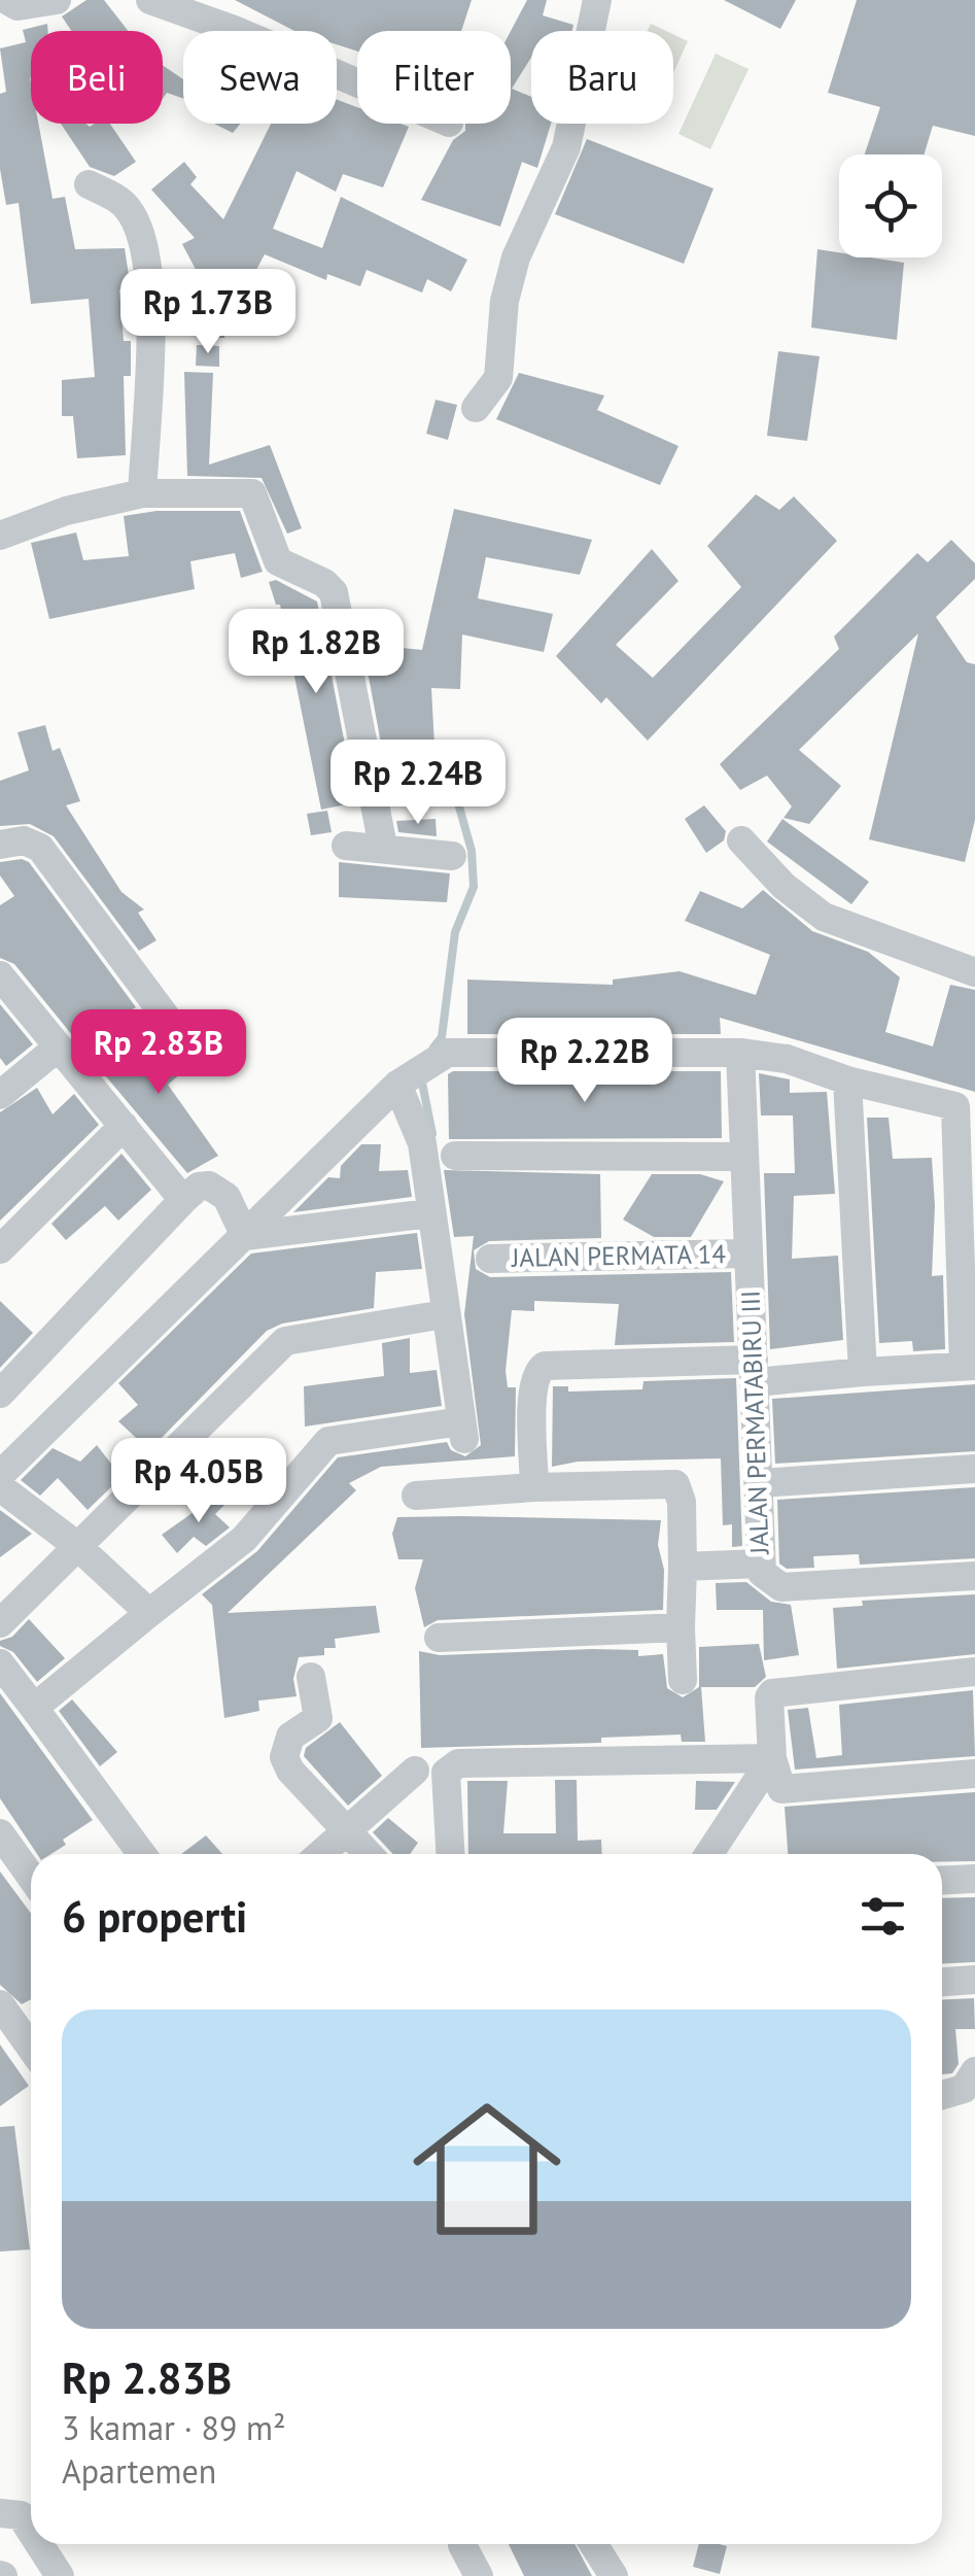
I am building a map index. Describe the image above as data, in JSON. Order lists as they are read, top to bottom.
{
  "streets": {
    "street": ["JALAN PERMATA 14", "JALAN PERMATABIRU III"]
  },
  "crossings": [
    ["JALAN PERMATA 14", "JALAN PERMATABIRU III"]
  ],
  "page": {
    "chip": [
      "Beli",
      "Sewa",
      "Filter",
      "Baru"
    ],
    "price": [
      "Rp 1.73B",
      "Rp 1.82B",
      "Rp 2.24B",
      "Rp 2.83B",
      "Rp 2.22B",
      "Rp 4.05B"
    ],
    "heading": "6 properti",
    "list": [
      {
        "name": "Rp 2.83B",
        "note": "3 kamar · 89 m² · Apartemen"
      }
    ]
  }
}
